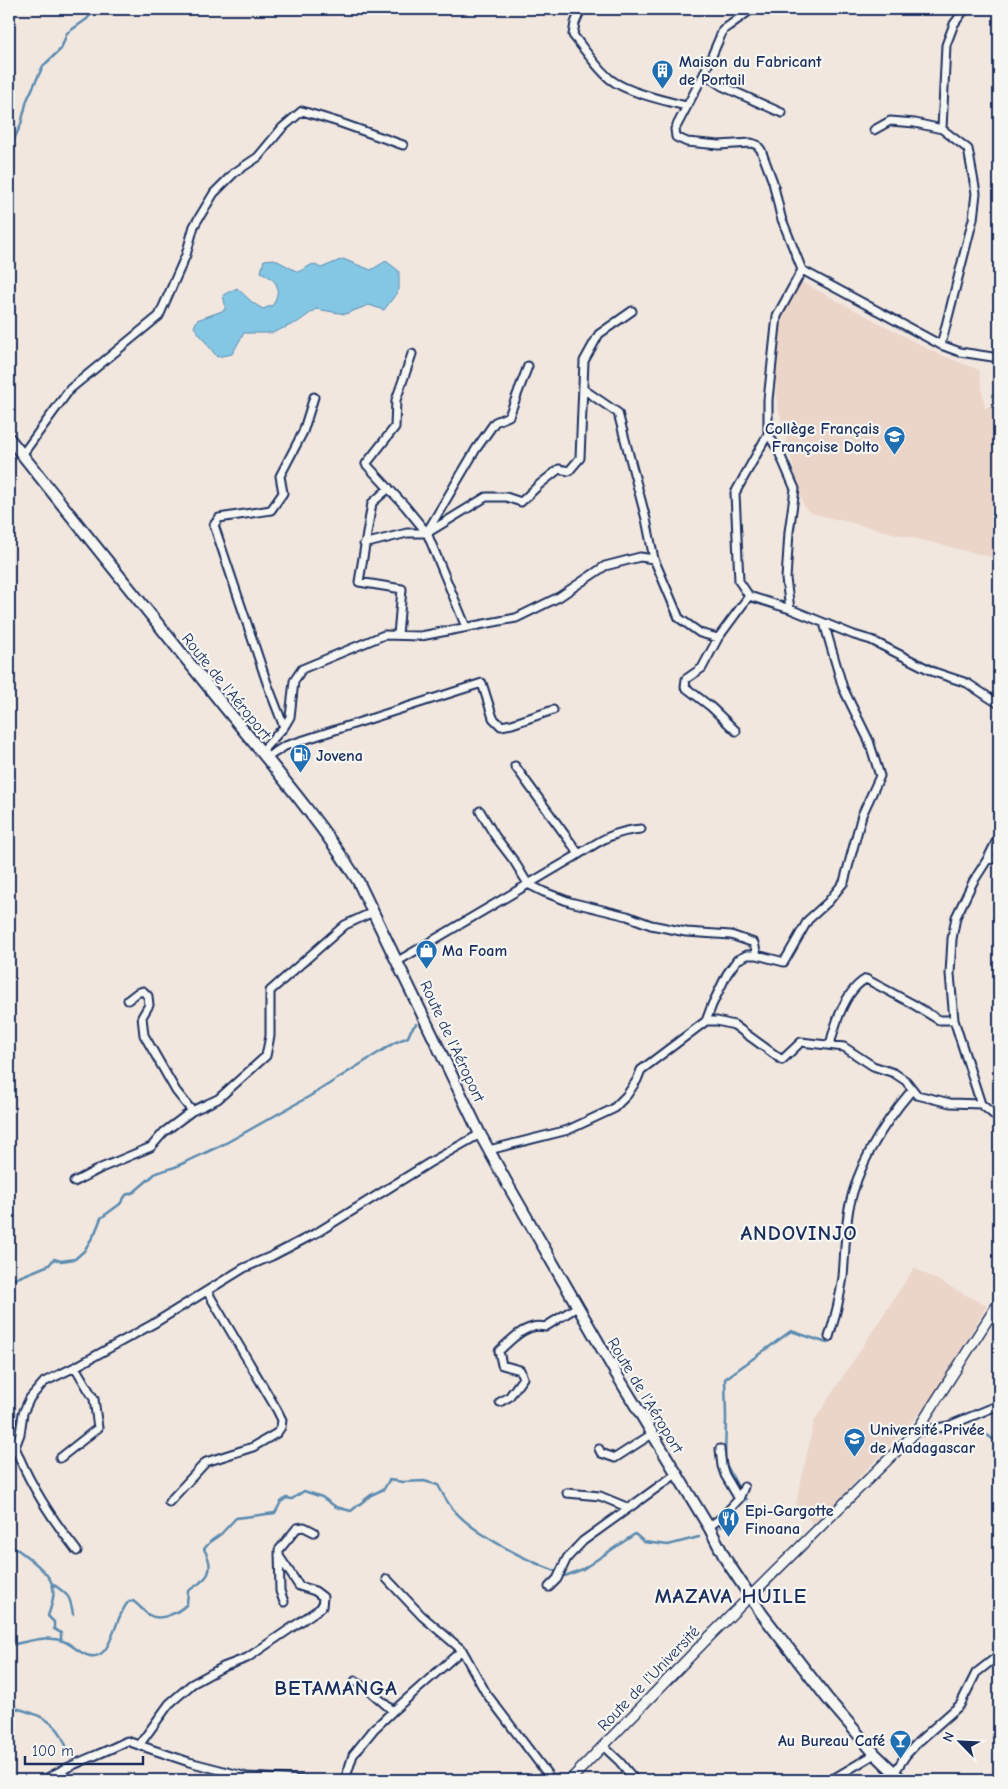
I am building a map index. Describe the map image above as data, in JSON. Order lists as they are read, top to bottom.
{
  "streets": {
    "main road": ["Route de l'Aéroport"],
    "street": ["Route de l'Université"]
  },
  "crossings": [
    ["Route de l'Aéroport", "Route de l'Université"]
  ],
  "districts": ["ANDOVINJO", "MAZAVA HUILE", "BETAMANGA"],
  "places": {
    "building": ["Maison du Fabricant de Portail"],
    "school or university": ["Collège Français Françoise Dolto", "Université Privée de Madagascar"],
    "fuel station": ["Jovena"],
    "shop": ["Ma Foam"],
    "restaurant": ["Epi-Gargotte Finoana"],
    "bar": ["Au Bureau Café"]
  },
  "scale_bar": "100 m",
  "north": "top left"
}
